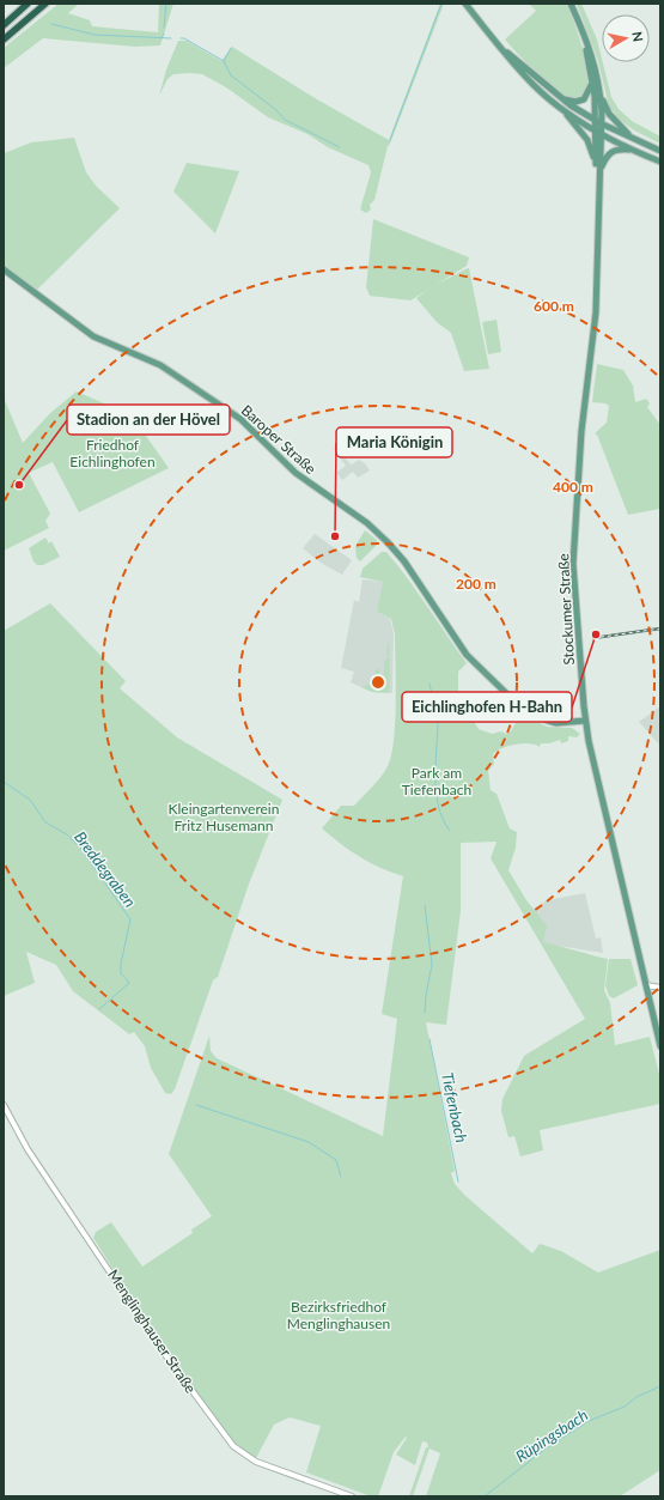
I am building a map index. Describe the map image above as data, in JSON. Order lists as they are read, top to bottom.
{
  "streets": {
    "main road": ["Baroper Straße", "Stockumer Straße"],
    "street": ["Menglinghauser Straße"]
  },
  "crossings": [
    ["Baroper Straße", "Stockumer Straße"]
  ],
  "water": ["Breddegraben", "Tiefenbach", "Rüpingsbach"],
  "parks": [
    "Friedhof Eichlinghofen",
    "Park am Tiefenbach",
    "Kleingartenverein Fritz Husemann",
    "Bezirksfriedhof Menglinghausen"
  ],
  "places": ["Stadion an der Hövel", "Maria Königin", "Eichlinghofen H-Bahn"],
  "north": "right",
  "rings": ["600 m", "400 m", "200 m"]
}
